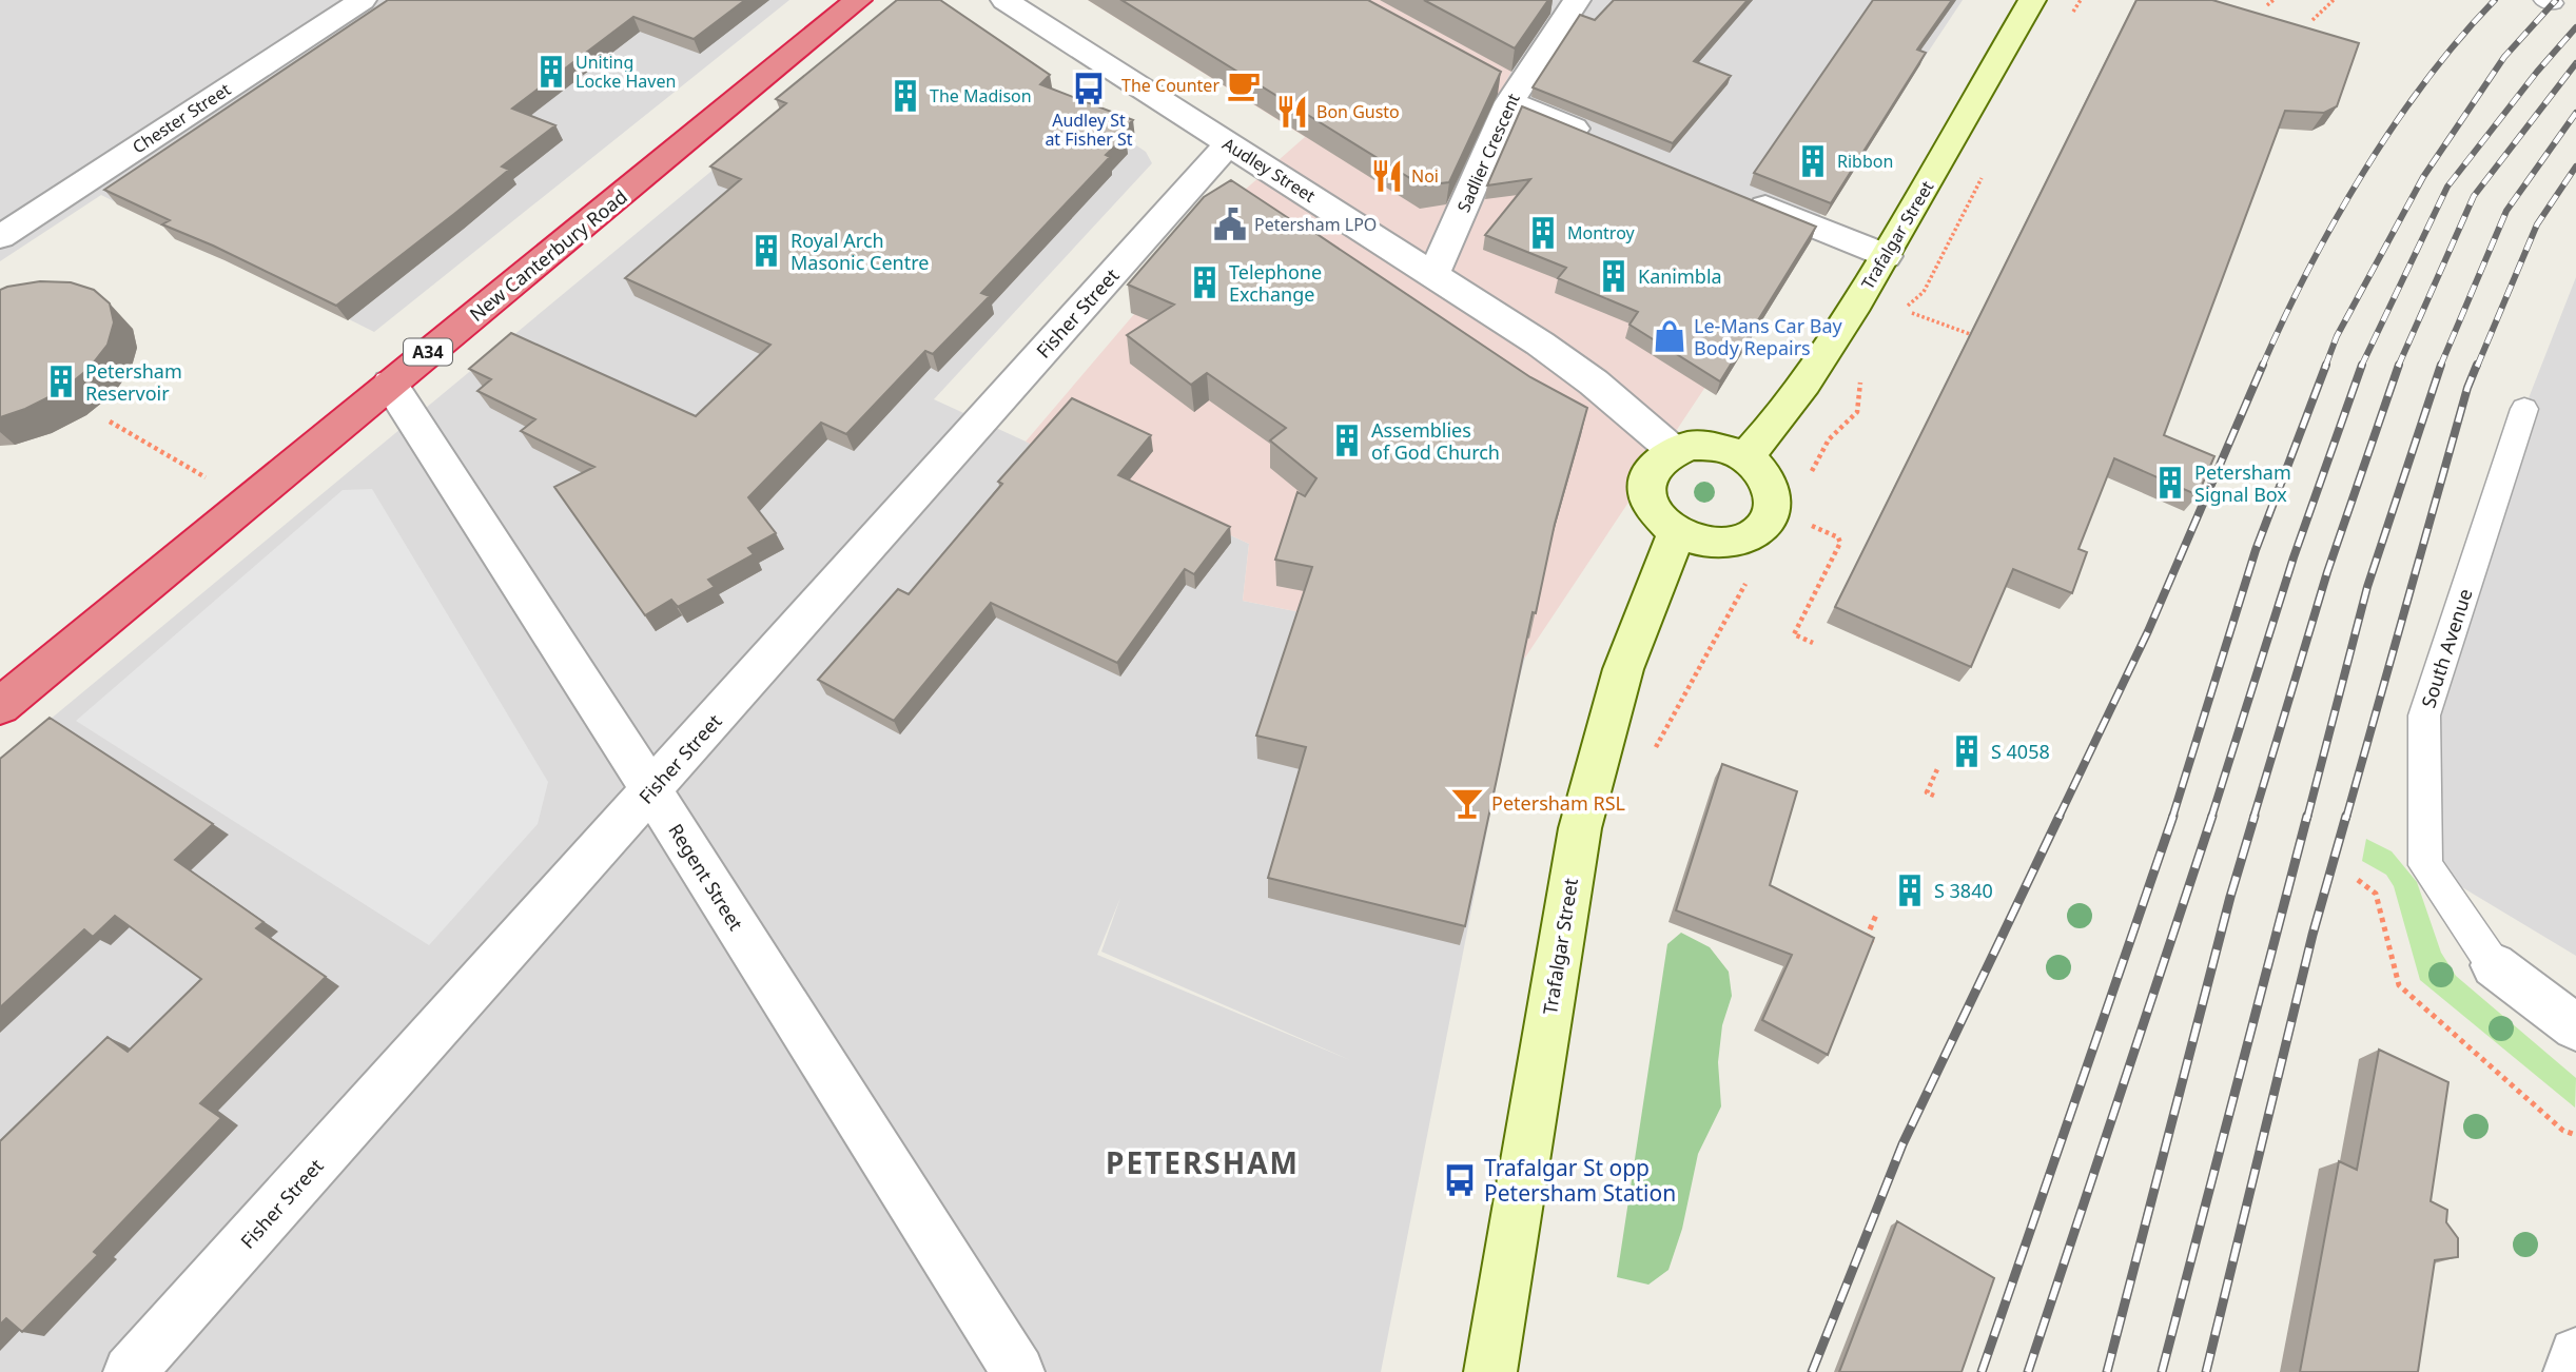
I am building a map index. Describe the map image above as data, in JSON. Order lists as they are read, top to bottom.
{
  "streets": {
    "highway": ["New Canterbury Road", "A34"],
    "street": [
      "Chester Street",
      "Sadlier Crescent",
      "Audley Street",
      "Trafalgar Street",
      "Fisher Street",
      "Regent Street"
    ],
    "lane": ["South Avenue"]
  },
  "crossings": [
    ["Sadlier Crescent", "Audley Street"],
    ["Audley Street", "Trafalgar Street"],
    ["Audley Street", "Fisher Street"],
    ["New Canterbury Road", "Regent Street"],
    ["Fisher Street", "Regent Street"]
  ],
  "districts": ["PETERSHAM"],
  "places": {
    "building": [
      "Uniting Locke Haven",
      "The Madison",
      "Ribbon",
      "Montroy",
      "Royal Arch Masonic Centre",
      "Kanimbla",
      "Telephone Exchange",
      "Petersham Reservoir",
      "Assemblies of God Church",
      "Petersham Signal Box",
      "S 4058",
      "S 3840"
    ],
    "cafe": ["The Counter"],
    "bus stop": ["Audley St at Fisher St", "Trafalgar St opp Petersham Station"],
    "restaurant": ["Bon Gusto", "Noi"],
    "public building": ["Petersham LPO"],
    "shop": ["Le-Mans Car Bay Body Repairs"],
    "bar": ["Petersham RSL"]
  }
}
